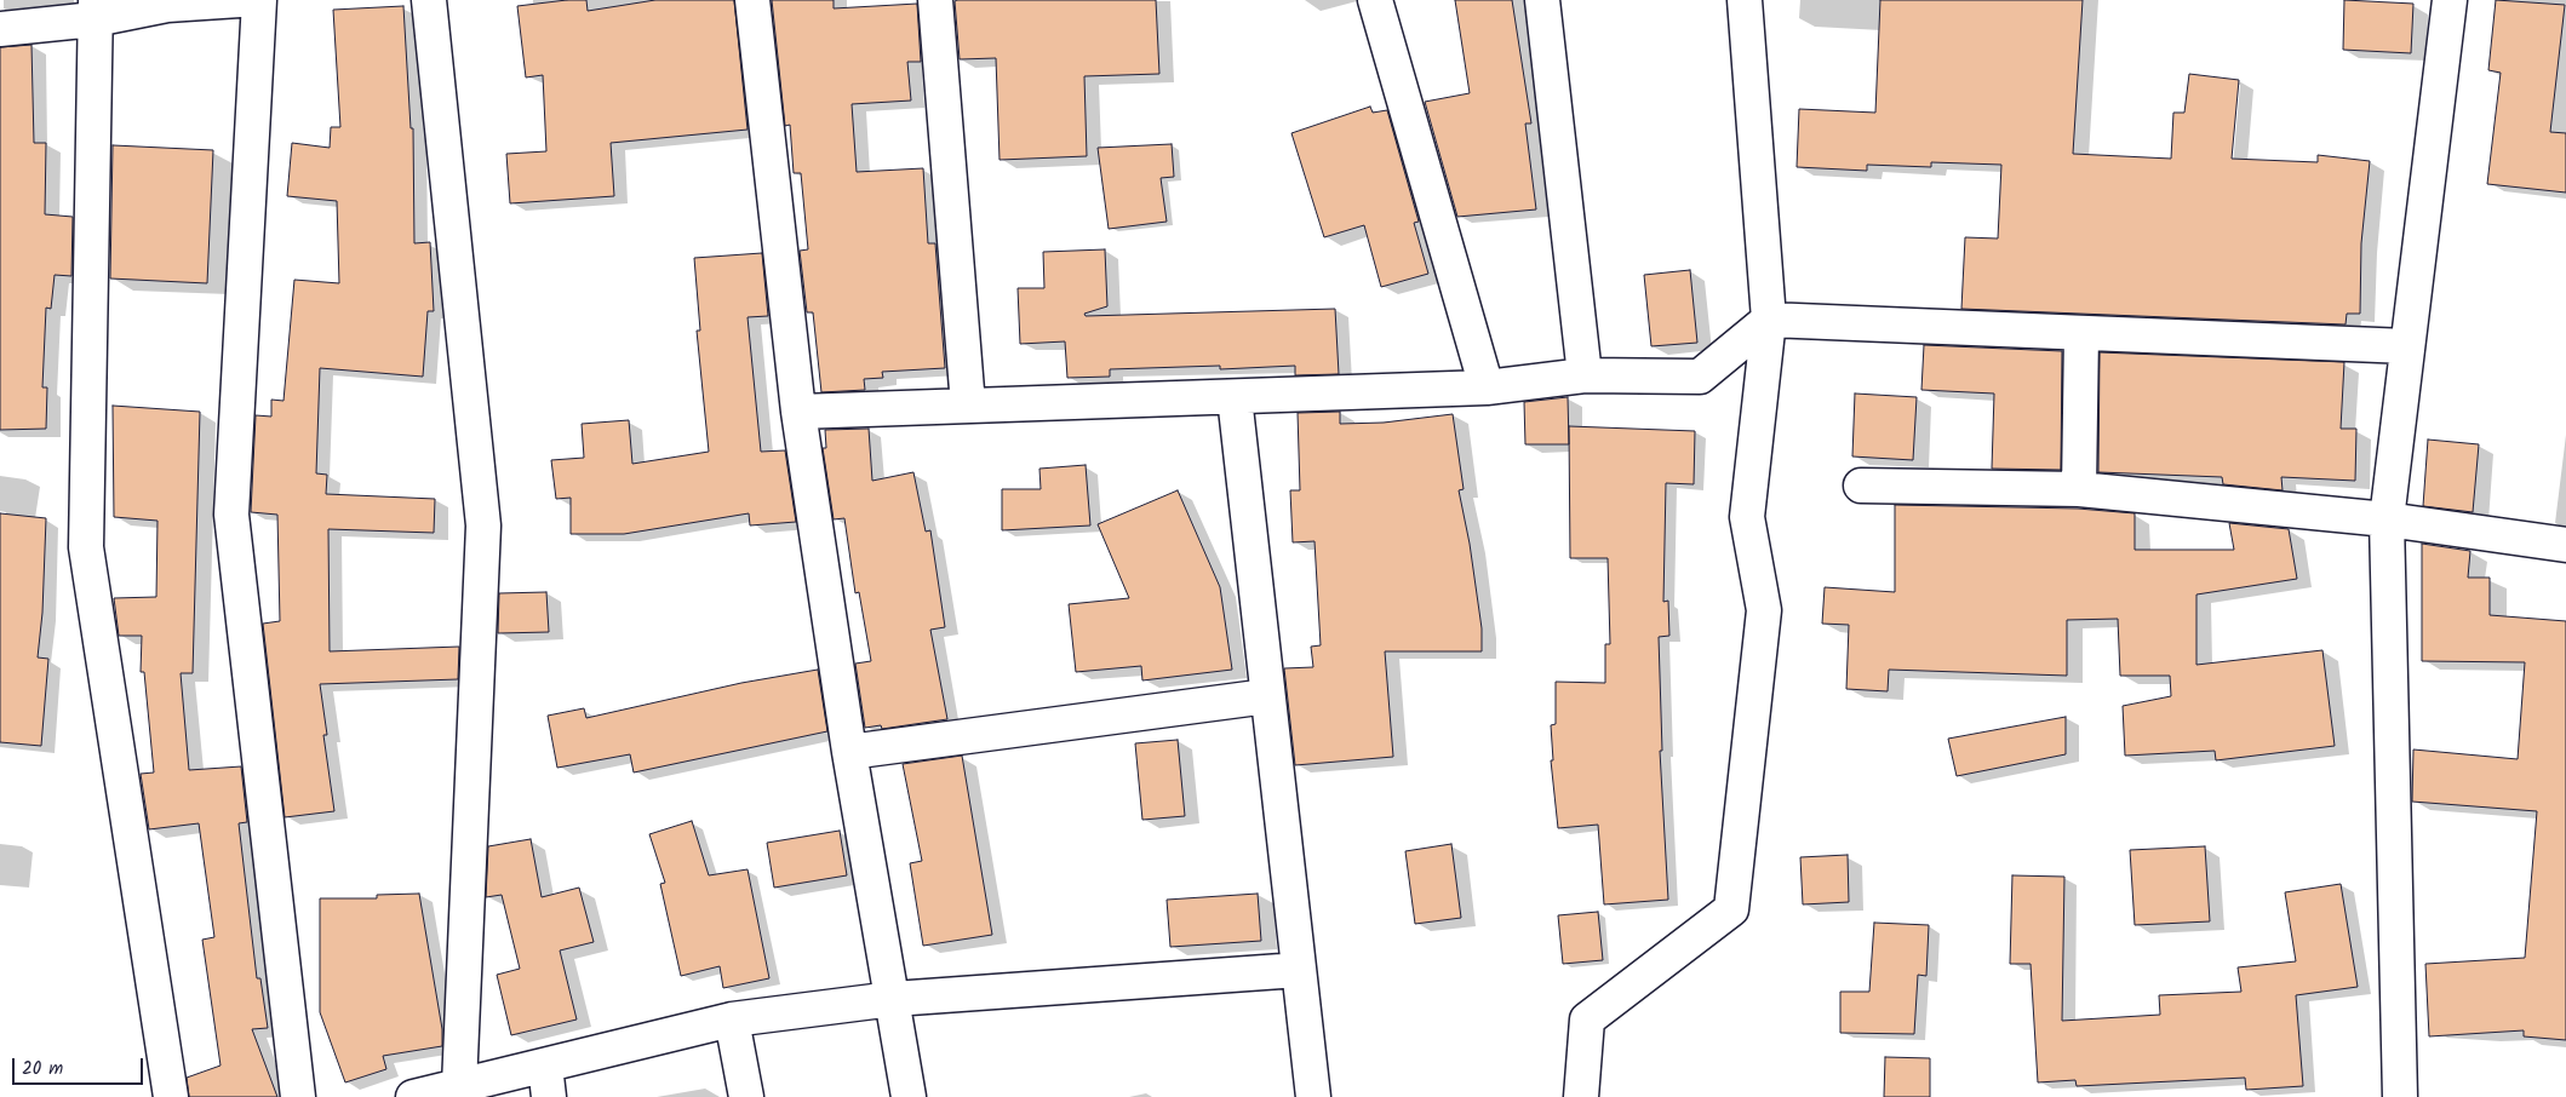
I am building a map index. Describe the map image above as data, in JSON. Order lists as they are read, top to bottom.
{
  "scale_bar": "20 m"
}
